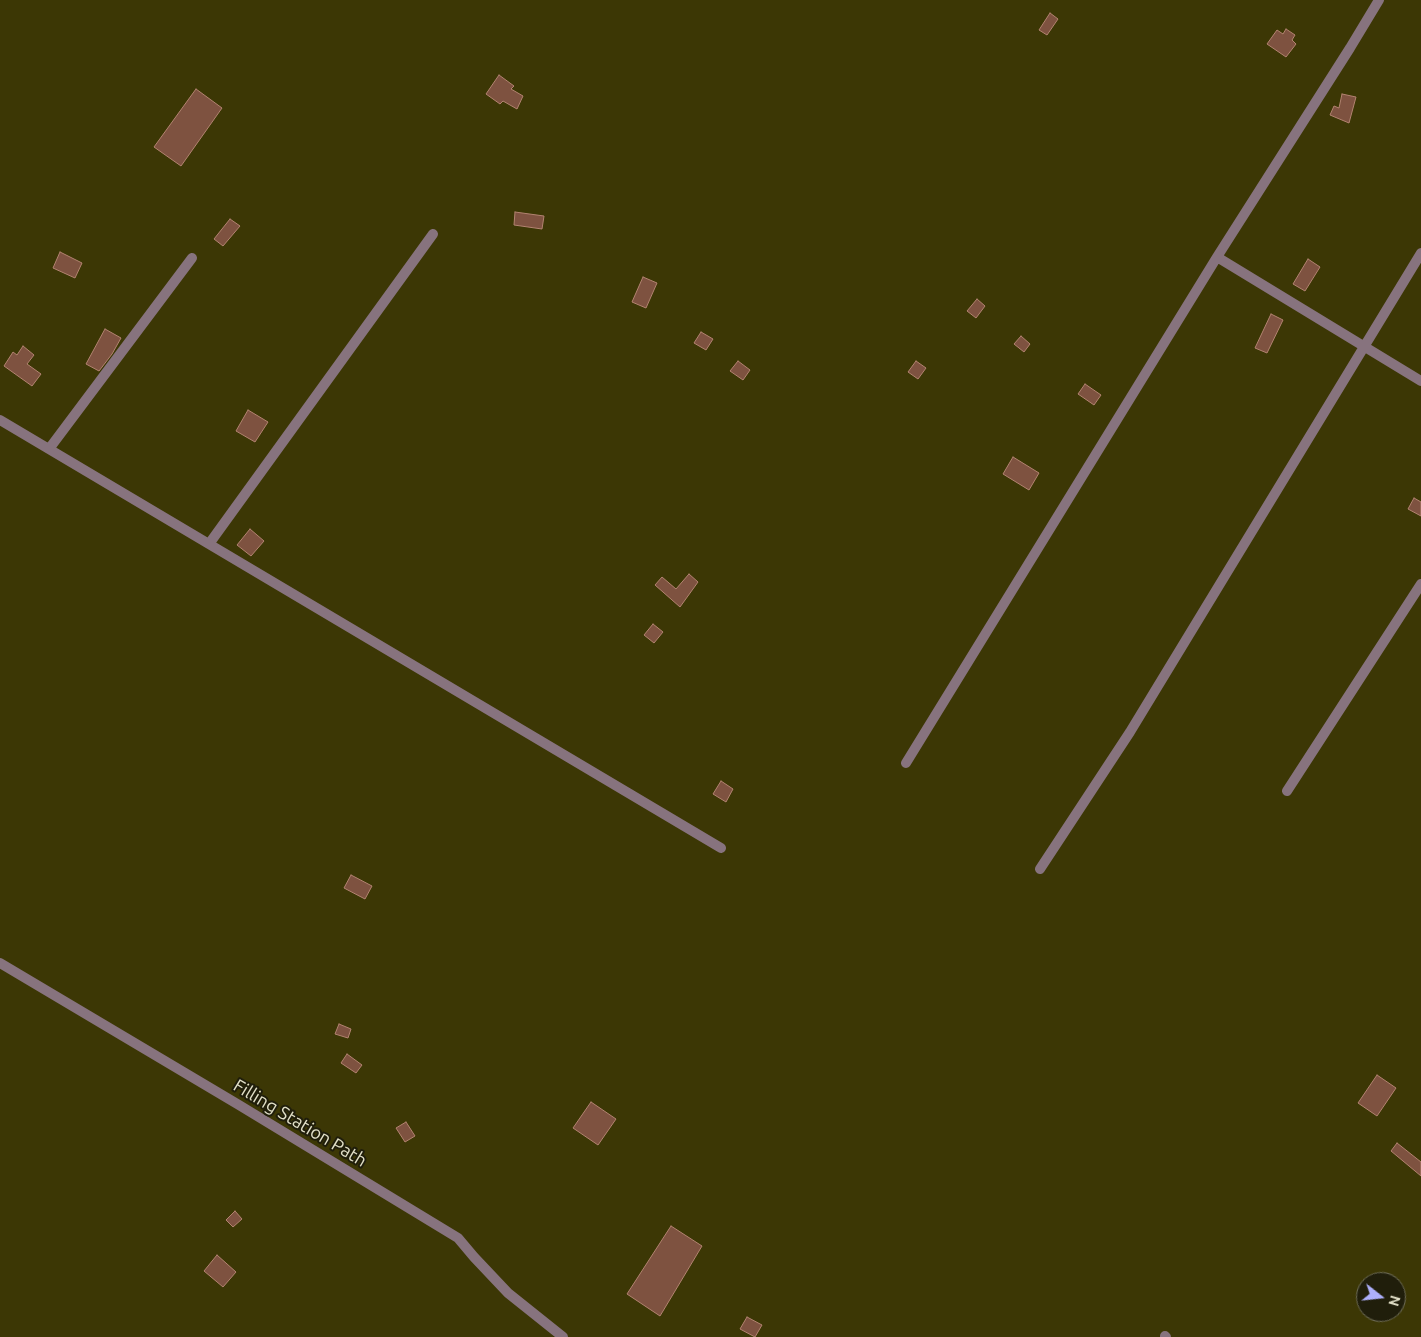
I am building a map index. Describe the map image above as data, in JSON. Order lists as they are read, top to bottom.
{
  "streets": {
    "street": ["Filling Station Path"]
  },
  "north": "right"
}
